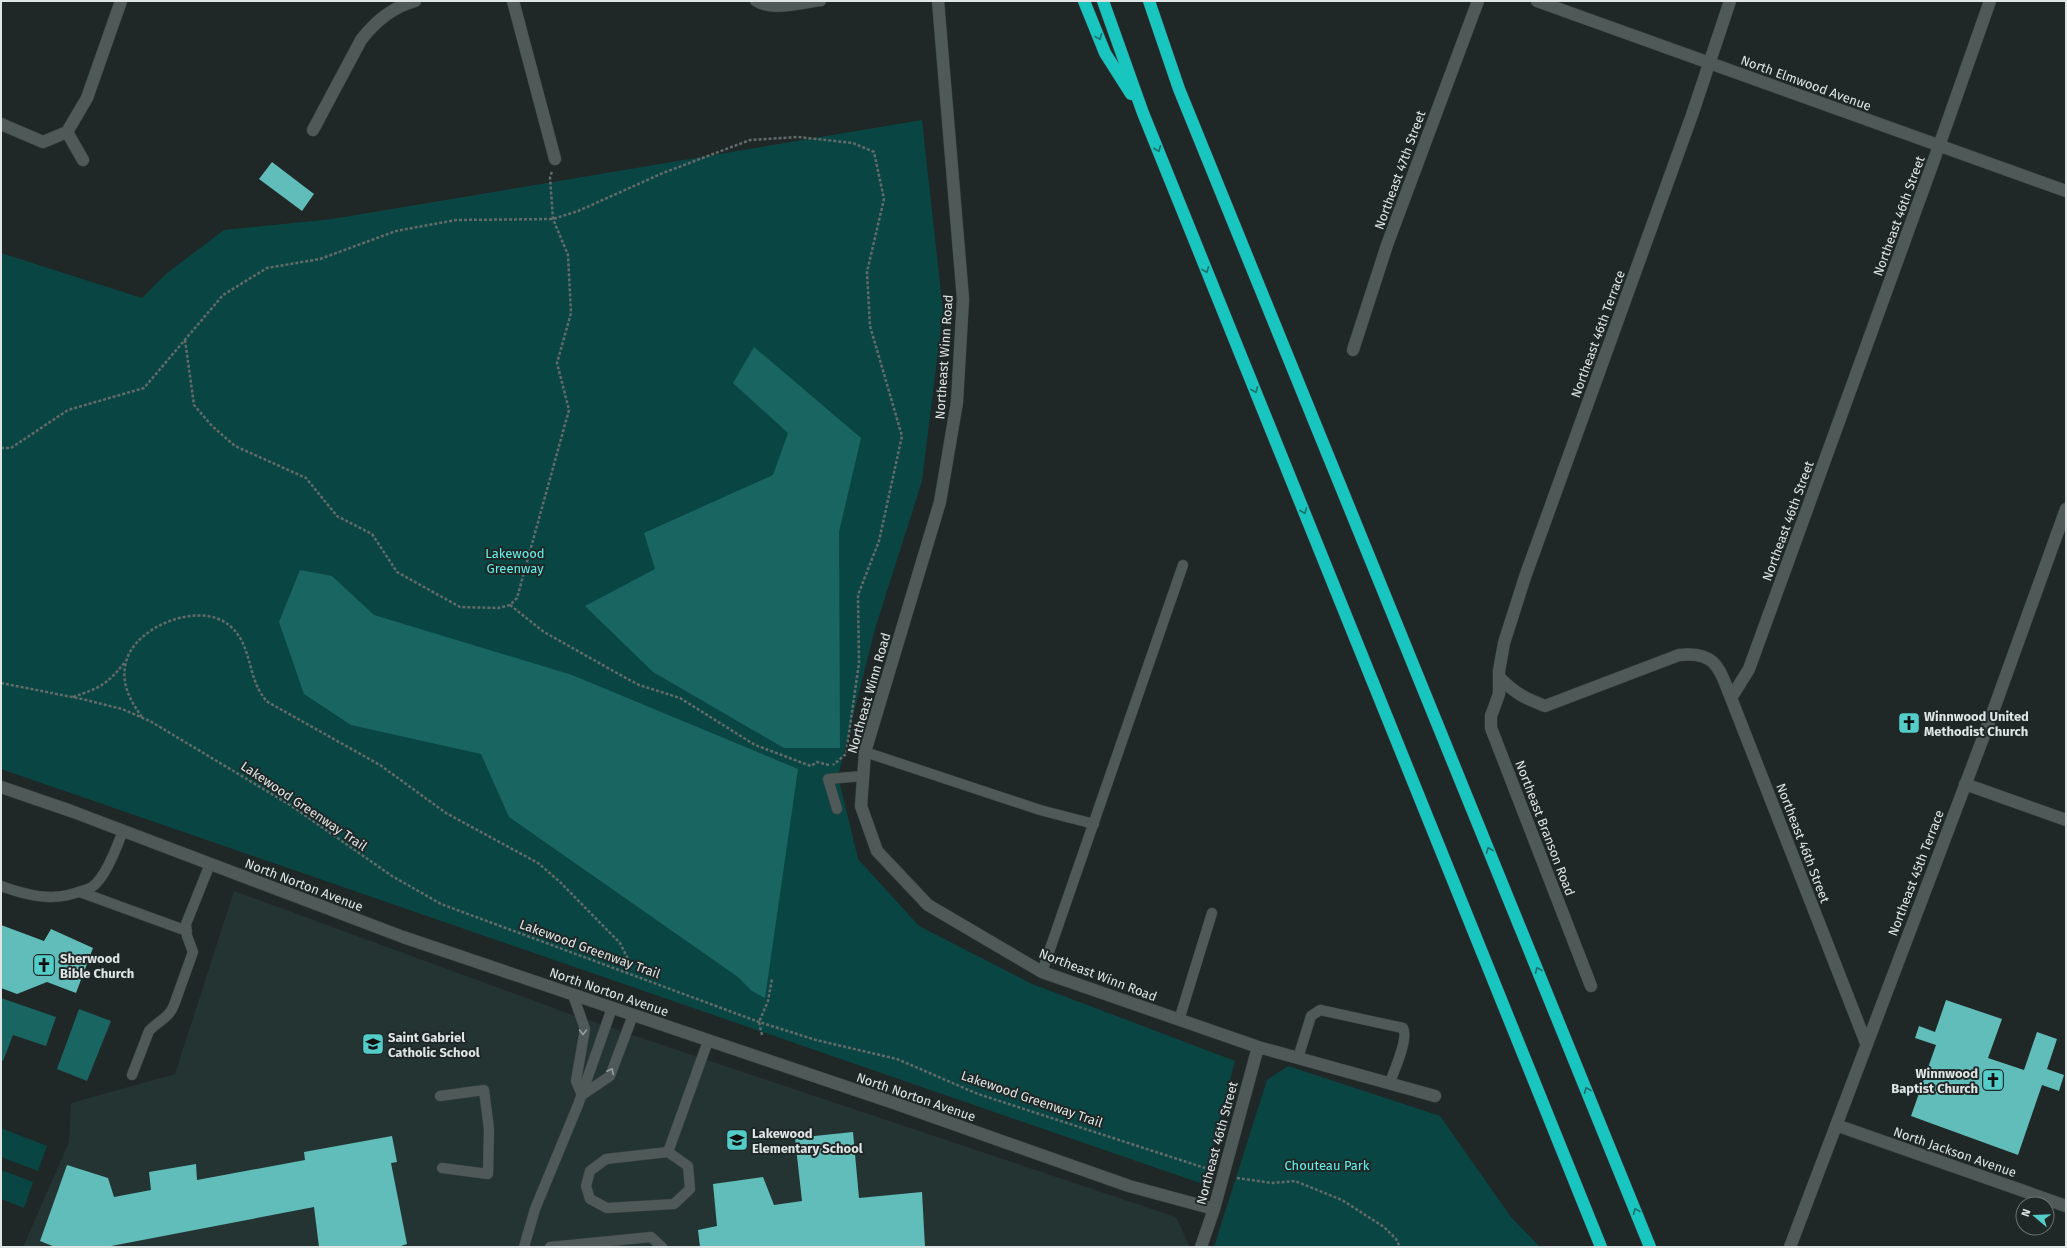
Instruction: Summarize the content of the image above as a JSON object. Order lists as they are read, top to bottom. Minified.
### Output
{"streets":{"street":["North Elmwood Avenue","Northeast 47th Street","Northeast 46th Street","Northeast 46th Terrace","Northeast Winn Road","Northeast Branson Road","Northeast 45th Terrace","North Norton Avenue","North Jackson Avenue"],"path":["Lakewood Greenway Trail"]},"crossings":[["North Elmwood Avenue","Northeast 46th Street"],["North Elmwood Avenue","Northeast 46th Terrace"],["Northeast 46th Street","Northeast Winn Road"],["Northeast 46th Street","Northeast 45th Terrace"],["Northeast 46th Street","North Norton Avenue"],["Northeast 46th Terrace","Northeast Branson Road"],["Northeast 45th Terrace","North Jackson Avenue"]],"parks":["Lakewood Greenway","Chouteau Park"],"places":{"church":["Winnwood United Methodist Church","Sherwood Bible Church","Winnwood Baptist Church"],"school or university":["Saint Gabriel Catholic School","Lakewood Elementary School"]},"north":"left"}
